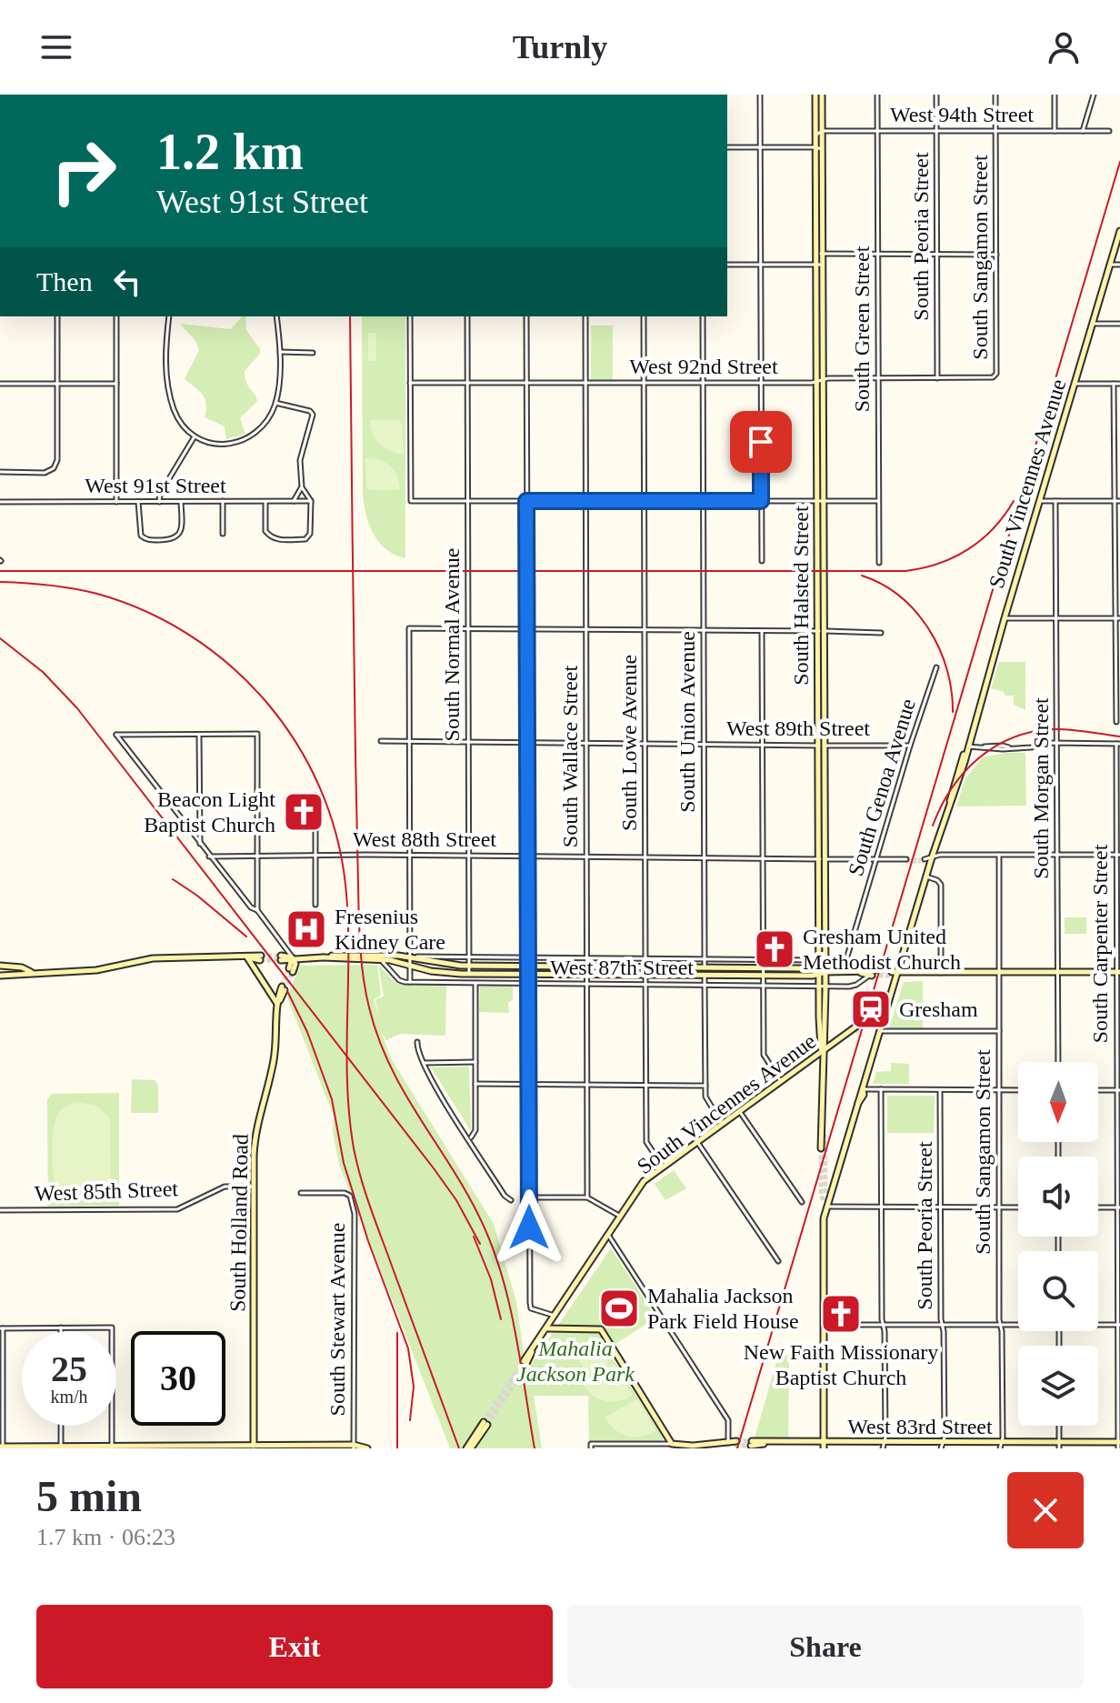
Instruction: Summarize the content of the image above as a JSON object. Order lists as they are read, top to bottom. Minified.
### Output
{"streets":{"main road":["South Vincennes Avenue","South Halsted Street","West 87th Street","South Holland Road","West 83rd Street"],"street":["West 94th Street","South Peoria Street","South Sangamon Street","South Green Street","West 92nd Street","West 91st Street","South Normal Avenue","South Union Avenue","West 89th Street","South Lowe Avenue","South Wallace Street","South Genoa Avenue","South Morgan Street","West 88th Street","South Carpenter Street","West 85th Street","South Stewart Avenue"]},"crossings":[["West 94th Street","South Peoria Street"],["West 94th Street","South Sangamon Street"],["West 94th Street","South Green Street"],["West 94th Street","South Halsted Street"],["South Peoria Street","West 92nd Street"],["South Peoria Street","West 83rd Street"],["South Sangamon Street","West 92nd Street"],["South Sangamon Street","West 83rd Street"],["South Green Street","West 92nd Street"],["West 92nd Street","South Halsted Street"],["West 92nd Street","South Normal Avenue"],["West 92nd Street","South Union Avenue"],["West 92nd Street","South Lowe Avenue"],["West 92nd Street","South Wallace Street"],["South Vincennes Avenue","South Halsted Street"],["South Vincennes Avenue","South Union Avenue"],["South Vincennes Avenue","South Lowe Avenue"],["South Halsted Street","West 89th Street"],["South Halsted Street","West 88th Street"],["South Halsted Street","West 87th Street"],["South Normal Avenue","West 89th Street"],["South Normal Avenue","West 88th Street"],["South Normal Avenue","West 87th Street"],["South Union Avenue","West 89th Street"],["South Union Avenue","West 88th Street"],["South Union Avenue","West 87th Street"],["West 89th Street","South Lowe Avenue"],["West 89th Street","South Wallace Street"],["West 89th Street","South Genoa Avenue"],["South Lowe Avenue","West 88th Street"],["South Lowe Avenue","West 87th Street"],["South Wallace Street","West 88th Street"],["South Wallace Street","West 87th Street"],["South Genoa Avenue","West 88th Street"],["South Genoa Avenue","West 87th Street"],["South Carpenter Street","West 83rd Street"],["West 85th Street","South Holland Road"]],"parks":["Mahalia Jackson Park"],"places":{"church":["Beacon Light Baptist Church","Gresham United Methodist Church","New Faith Missionary Baptist Church"],"hospital":["Fresenius Kidney Care"],"station":["Gresham"],"sports":["Mahalia Jackson Park Field House"]},"north":"bottom","page":{"header":"Turnly","turn":["1.2 km","West 91st Street"],"then":"Then","speed":"25 km/h","limit":"30","heading":["5 min","1.7 km · 06:23"],"buttons":["Exit","Share"]}}
